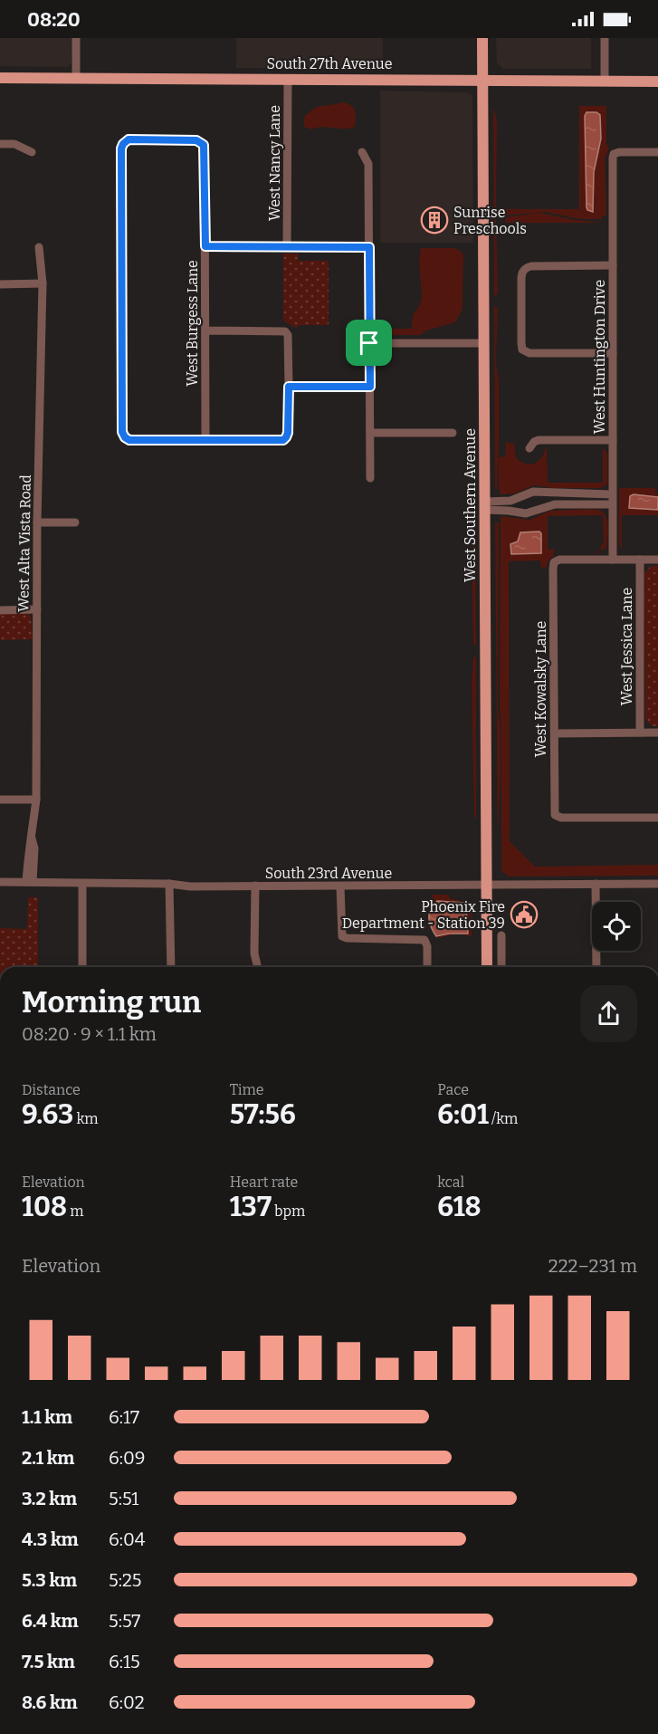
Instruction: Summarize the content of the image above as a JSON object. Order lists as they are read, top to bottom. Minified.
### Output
{"streets":{"main road":["South 27th Avenue","West Southern Avenue"],"street":["West Nancy Lane","West Burgess Lane","West Huntington Drive","West Alta Vista Road","West Jessica Lane","West Kowalsky Lane","South 23rd Avenue"]},"crossings":[["South 27th Avenue","West Nancy Lane"],["South 27th Avenue","West Southern Avenue"],["West Huntington Drive","West Kowalsky Lane"],["West Southern Avenue","South 23rd Avenue"],["West Alta Vista Road","South 23rd Avenue"]],"places":{"building":["Sunrise Preschools"],"public building":["Phoenix Fire Department - Station 39"]},"page":{"status":"08:20","heading":["Morning run","08:20 · 9 × 1.1 km"],"stats":[["Distance","9.63 km"],["Time","57:56"],["Pace","6:01 /km"],["Elevation","108 m"],["Heart rate","137 bpm"],["kcal","618"]],"chart":["Elevation","222–231 m"],"list":[{"name":"1.1 km","note":"6:17"},{"name":"2.1 km","note":"6:09"},{"name":"3.2 km","note":"5:51"},{"name":"4.3 km","note":"6:04"},{"name":"5.3 km","note":"5:25"},{"name":"6.4 km","note":"5:57"},{"name":"7.5 km","note":"6:15"},{"name":"8.6 km","note":"6:02"}]}}
